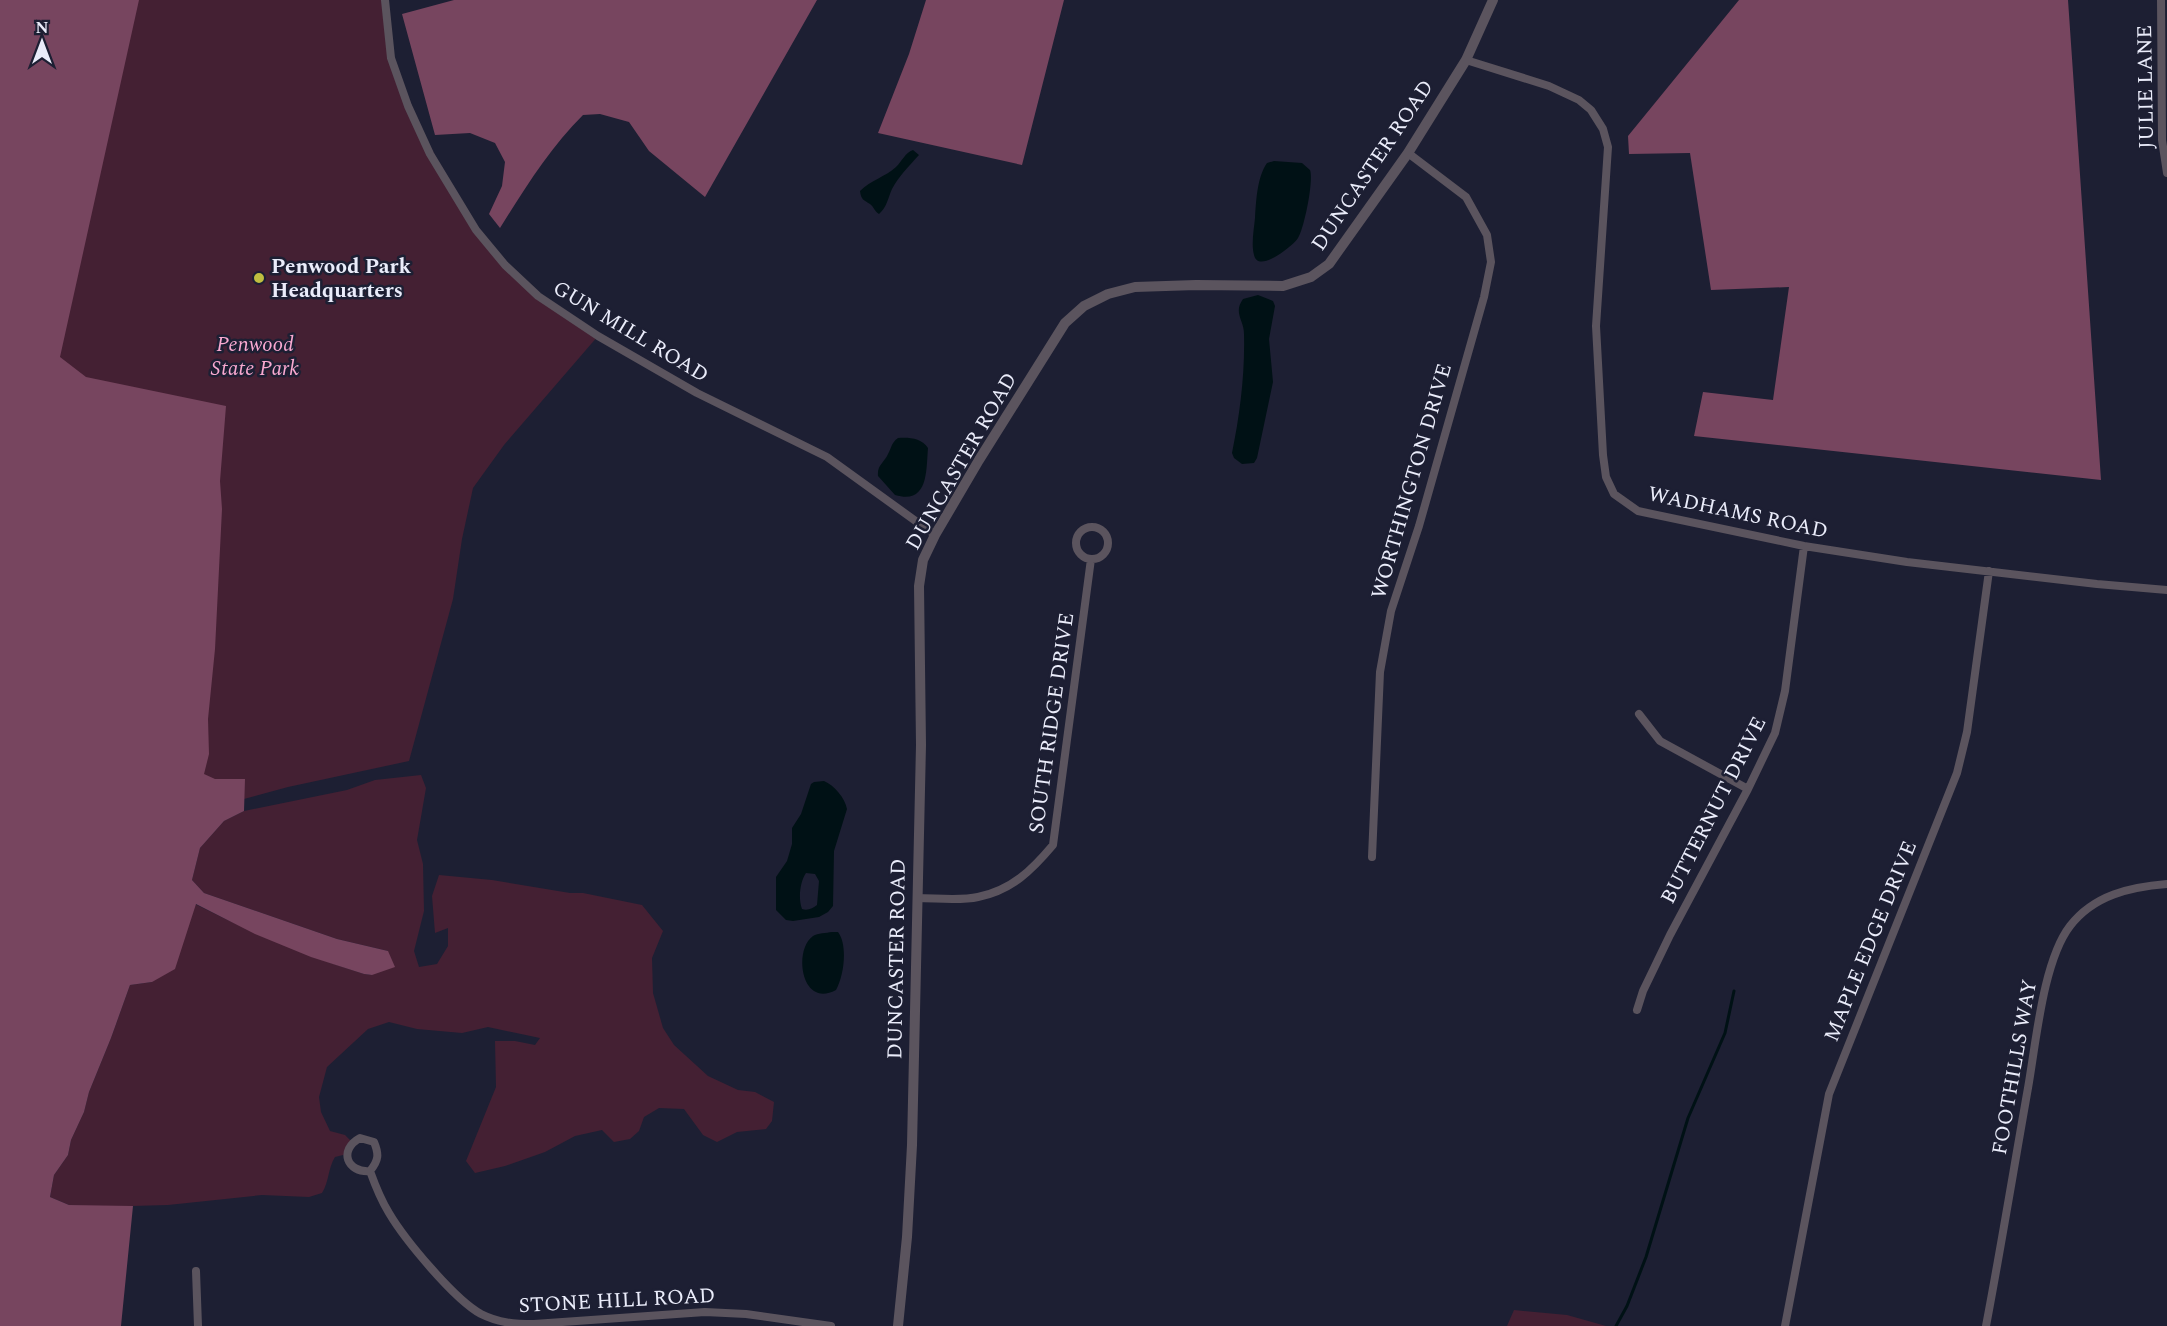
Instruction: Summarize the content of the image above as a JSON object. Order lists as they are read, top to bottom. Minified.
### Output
{"streets":{"street":["JULIE LANE","DUNCASTER ROAD","GUN MILL ROAD","WORTHINGTON DRIVE","WADHAMS ROAD","SOUTH RIDGE DRIVE","BUTTERNUT DRIVE","MAPLE EDGE DRIVE","FOOTHILLS WAY","STONE HILL ROAD"]},"crossings":[["DUNCASTER ROAD","GUN MILL ROAD"],["DUNCASTER ROAD","WORTHINGTON DRIVE"],["DUNCASTER ROAD","WADHAMS ROAD"],["DUNCASTER ROAD","SOUTH RIDGE DRIVE"],["WADHAMS ROAD","BUTTERNUT DRIVE"],["WADHAMS ROAD","MAPLE EDGE DRIVE"]],"parks":["Penwood State Park"],"places":["Penwood Park Headquarters"],"north":"top"}
